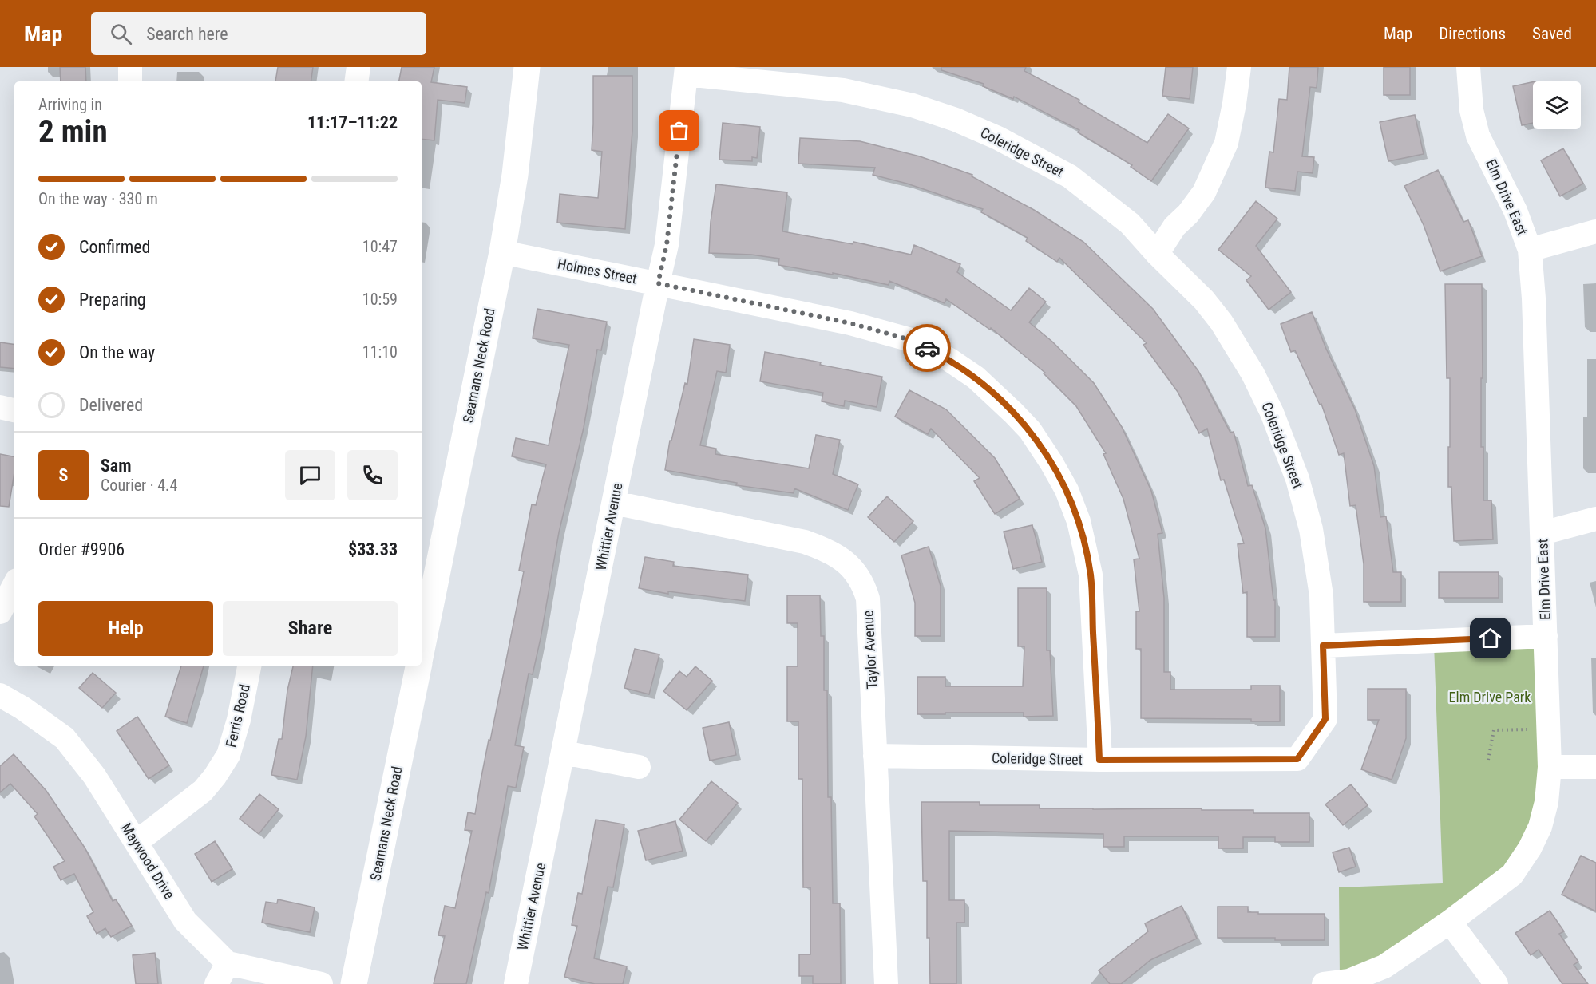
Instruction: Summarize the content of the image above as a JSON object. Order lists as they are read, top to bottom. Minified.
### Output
{"streets":{"main road":["Seamans Neck Road"],"street":["Coleridge Street","Elm Drive East","Holmes Street","Whittier Avenue","Taylor Avenue","Ferris Road","Maywood Drive"]},"crossings":[["Coleridge Street","Holmes Street"],["Coleridge Street","Whittier Avenue"],["Coleridge Street","Taylor Avenue"],["Holmes Street","Seamans Neck Road"],["Holmes Street","Whittier Avenue"],["Whittier Avenue","Taylor Avenue"],["Ferris Road","Maywood Drive"]],"parks":["Elm Drive Park"],"page":{"header":"Map","search":"Search here","nav":["Map","Directions","Saved"],"heading":["2 min","Arriving in","11:17–11:22"],"panel":["Sam","Courier · 4.4","Order #9906","$33.33"],"bar":"On the way · 330 m","list":[["Confirmed","10:47"],["Preparing","10:59"],["On the way","11:10"],"Delivered"],"round":"S","buttons":["Help","Share"]}}
